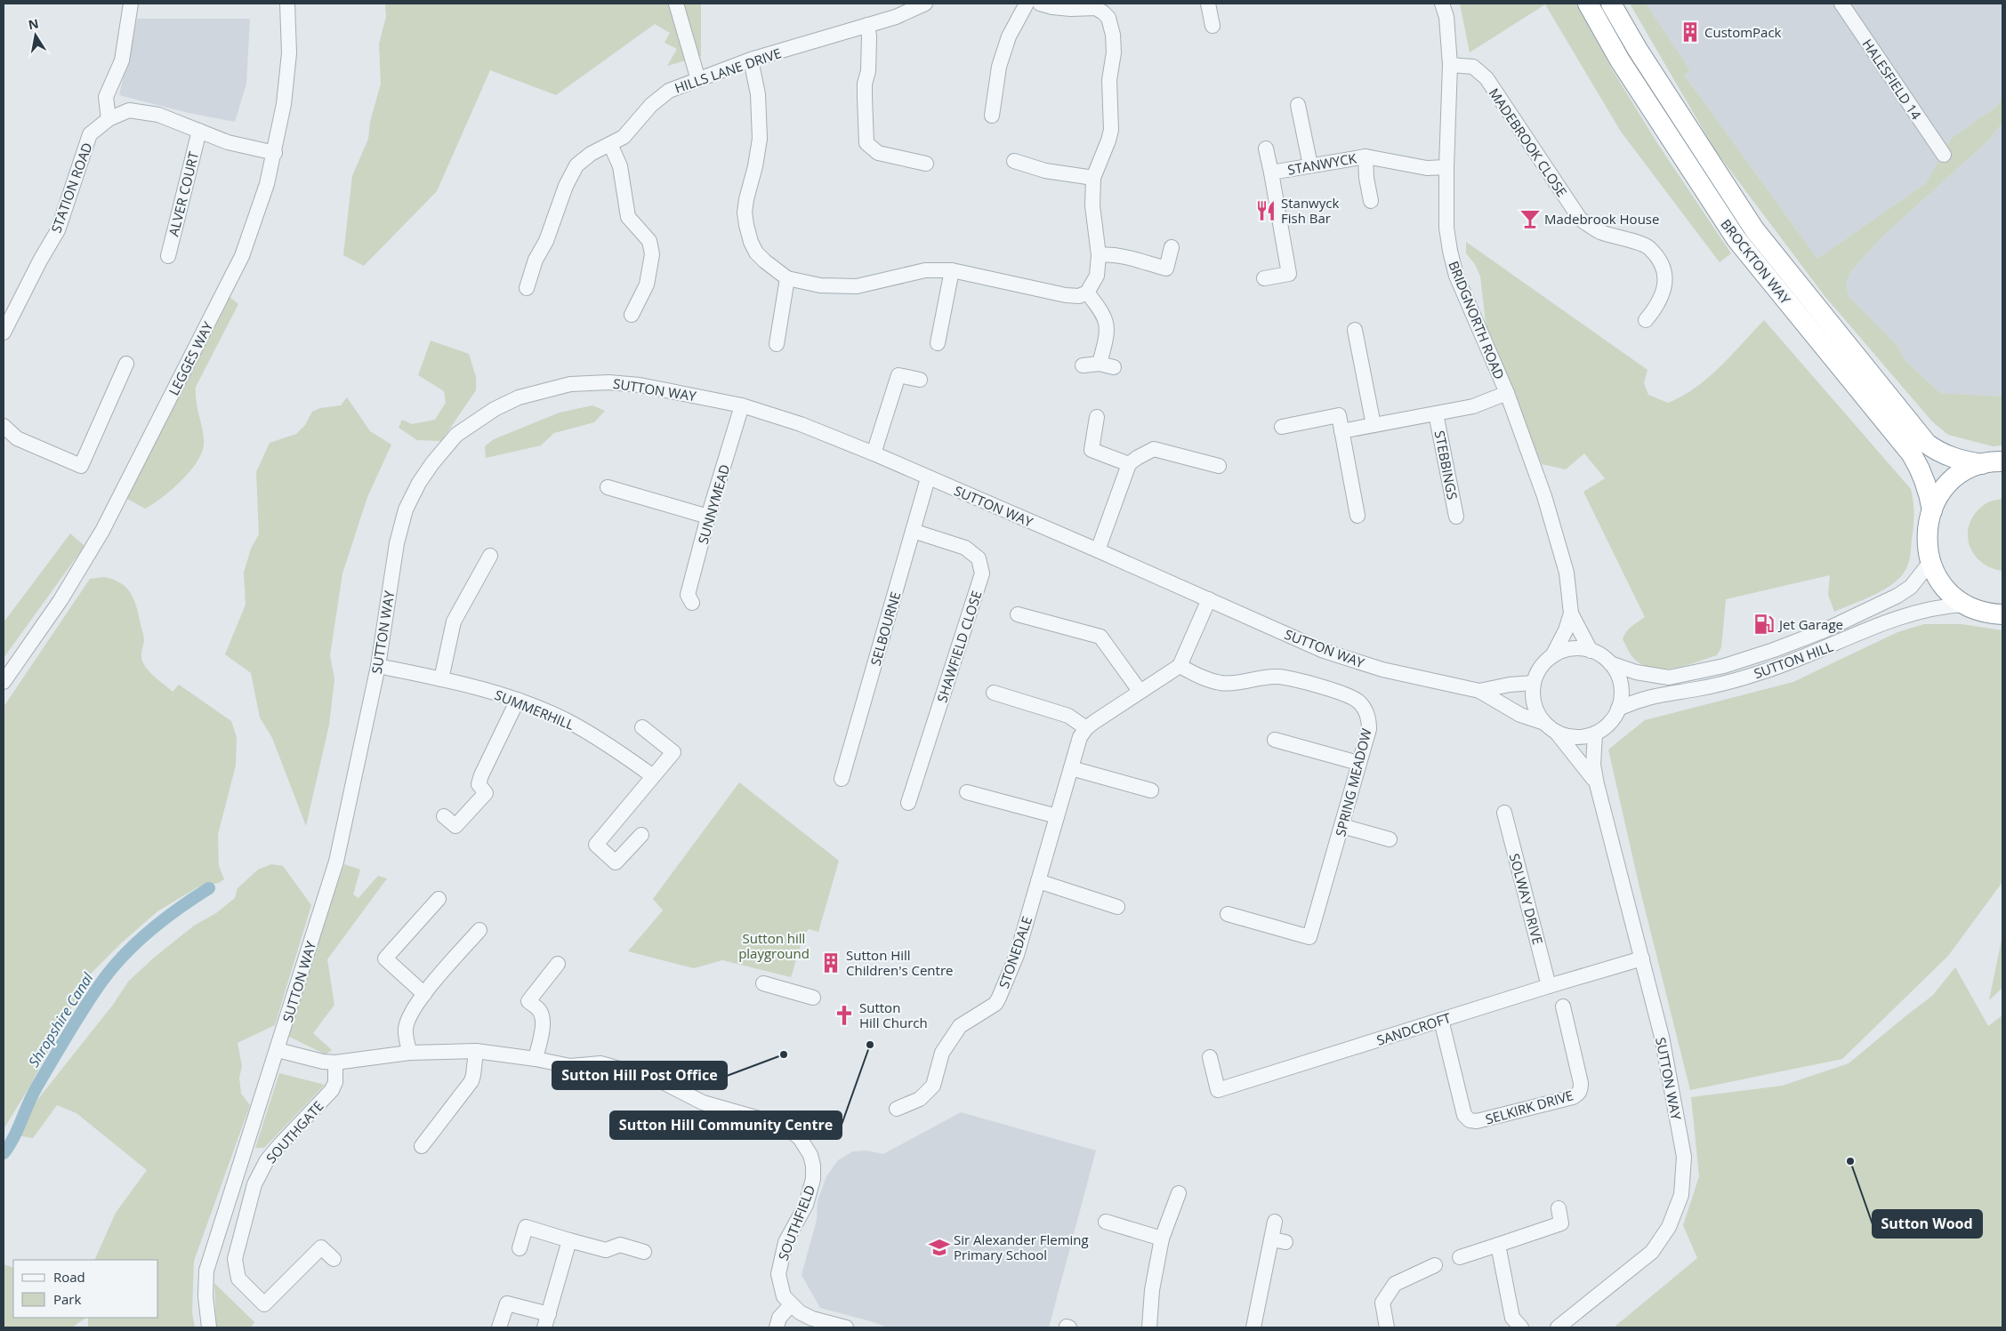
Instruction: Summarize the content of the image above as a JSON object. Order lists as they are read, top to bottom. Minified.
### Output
{"streets":{"highway":["BROCKTON WAY"],"street":["HILLS LANE DRIVE","HALESFIELD 14","MADEBROOK CLOSE","STANWYCK","STATION ROAD","ALVER COURT","BRIDGNORTH ROAD","LEGGES WAY","SUTTON WAY","STEBBINGS","SUNNYMEAD","SELBOURNE","SHAWFIELD CLOSE","SUTTON HILL","SUMMERHILL","SPRING MEADOW","SOLWAY DRIVE","STONEDALE","SANDCROFT","SELKIRK DRIVE","SOUTHGATE","SOUTHFIELD"]},"crossings":[["MADEBROOK CLOSE","BRIDGNORTH ROAD"],["STANWYCK","BRIDGNORTH ROAD"],["STATION ROAD","ALVER COURT"],["STATION ROAD","LEGGES WAY"],["BRIDGNORTH ROAD","SUTTON WAY"],["BRIDGNORTH ROAD","STEBBINGS"],["BRIDGNORTH ROAD","SUTTON HILL"],["SUTTON WAY","SUNNYMEAD"],["SUTTON WAY","SELBOURNE"],["SUTTON WAY","SUTTON HILL"],["SUTTON WAY","SUMMERHILL"],["SUTTON WAY","SANDCROFT"],["SELBOURNE","SHAWFIELD CLOSE"],["SOLWAY DRIVE","SANDCROFT"],["SANDCROFT","SELKIRK DRIVE"]],"water":["Shropshire Canal"],"parks":["Sutton hill playground"],"places":{"building":["CustomPack","Sutton Hill Children's Centre"],"restaurant":["Stanwyck Fish Bar"],"bar":["Madebrook House"],"fuel station":["Jet Garage"],"church":["Sutton Hill Church"],"other":["Sutton Hill Community Centre","Sutton Hill Post Office","Sutton Wood"],"school or university":["Sir Alexander Fleming Primary School"]},"legend":["Road","Park"],"north":"top"}
